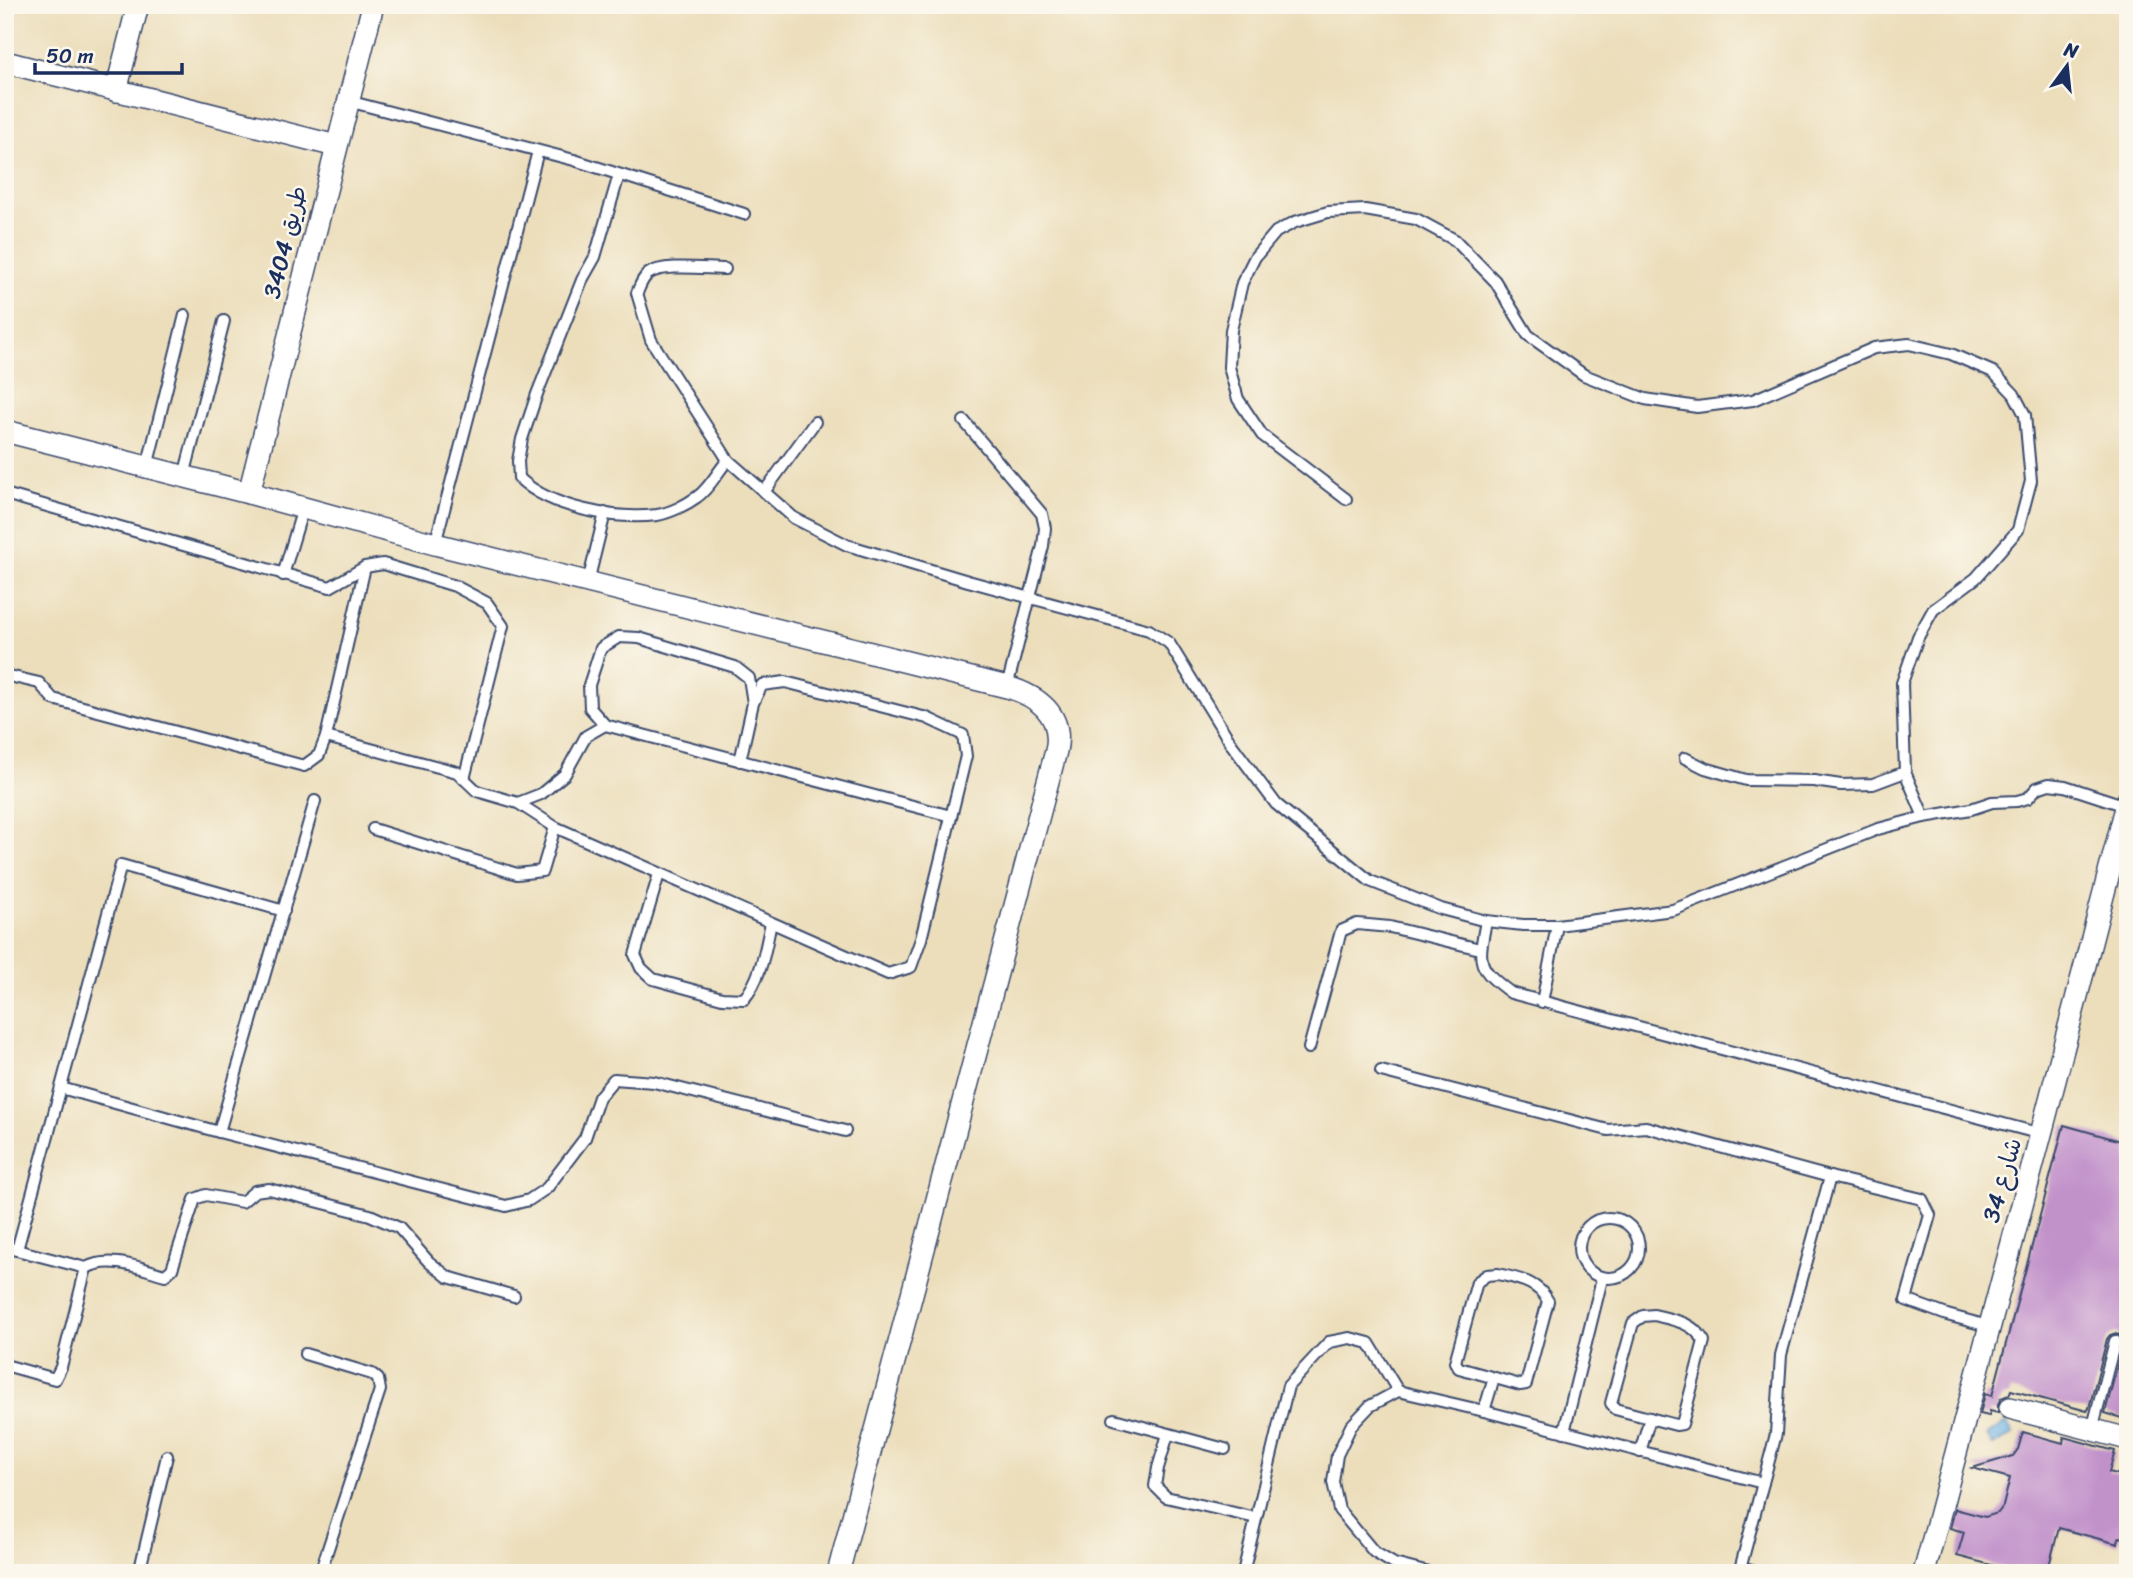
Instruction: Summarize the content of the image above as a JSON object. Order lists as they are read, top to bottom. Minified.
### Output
{"streets":{"street":["طريق 3404","شارع 34"]},"scale_bar":"50 m","north":"top"}
